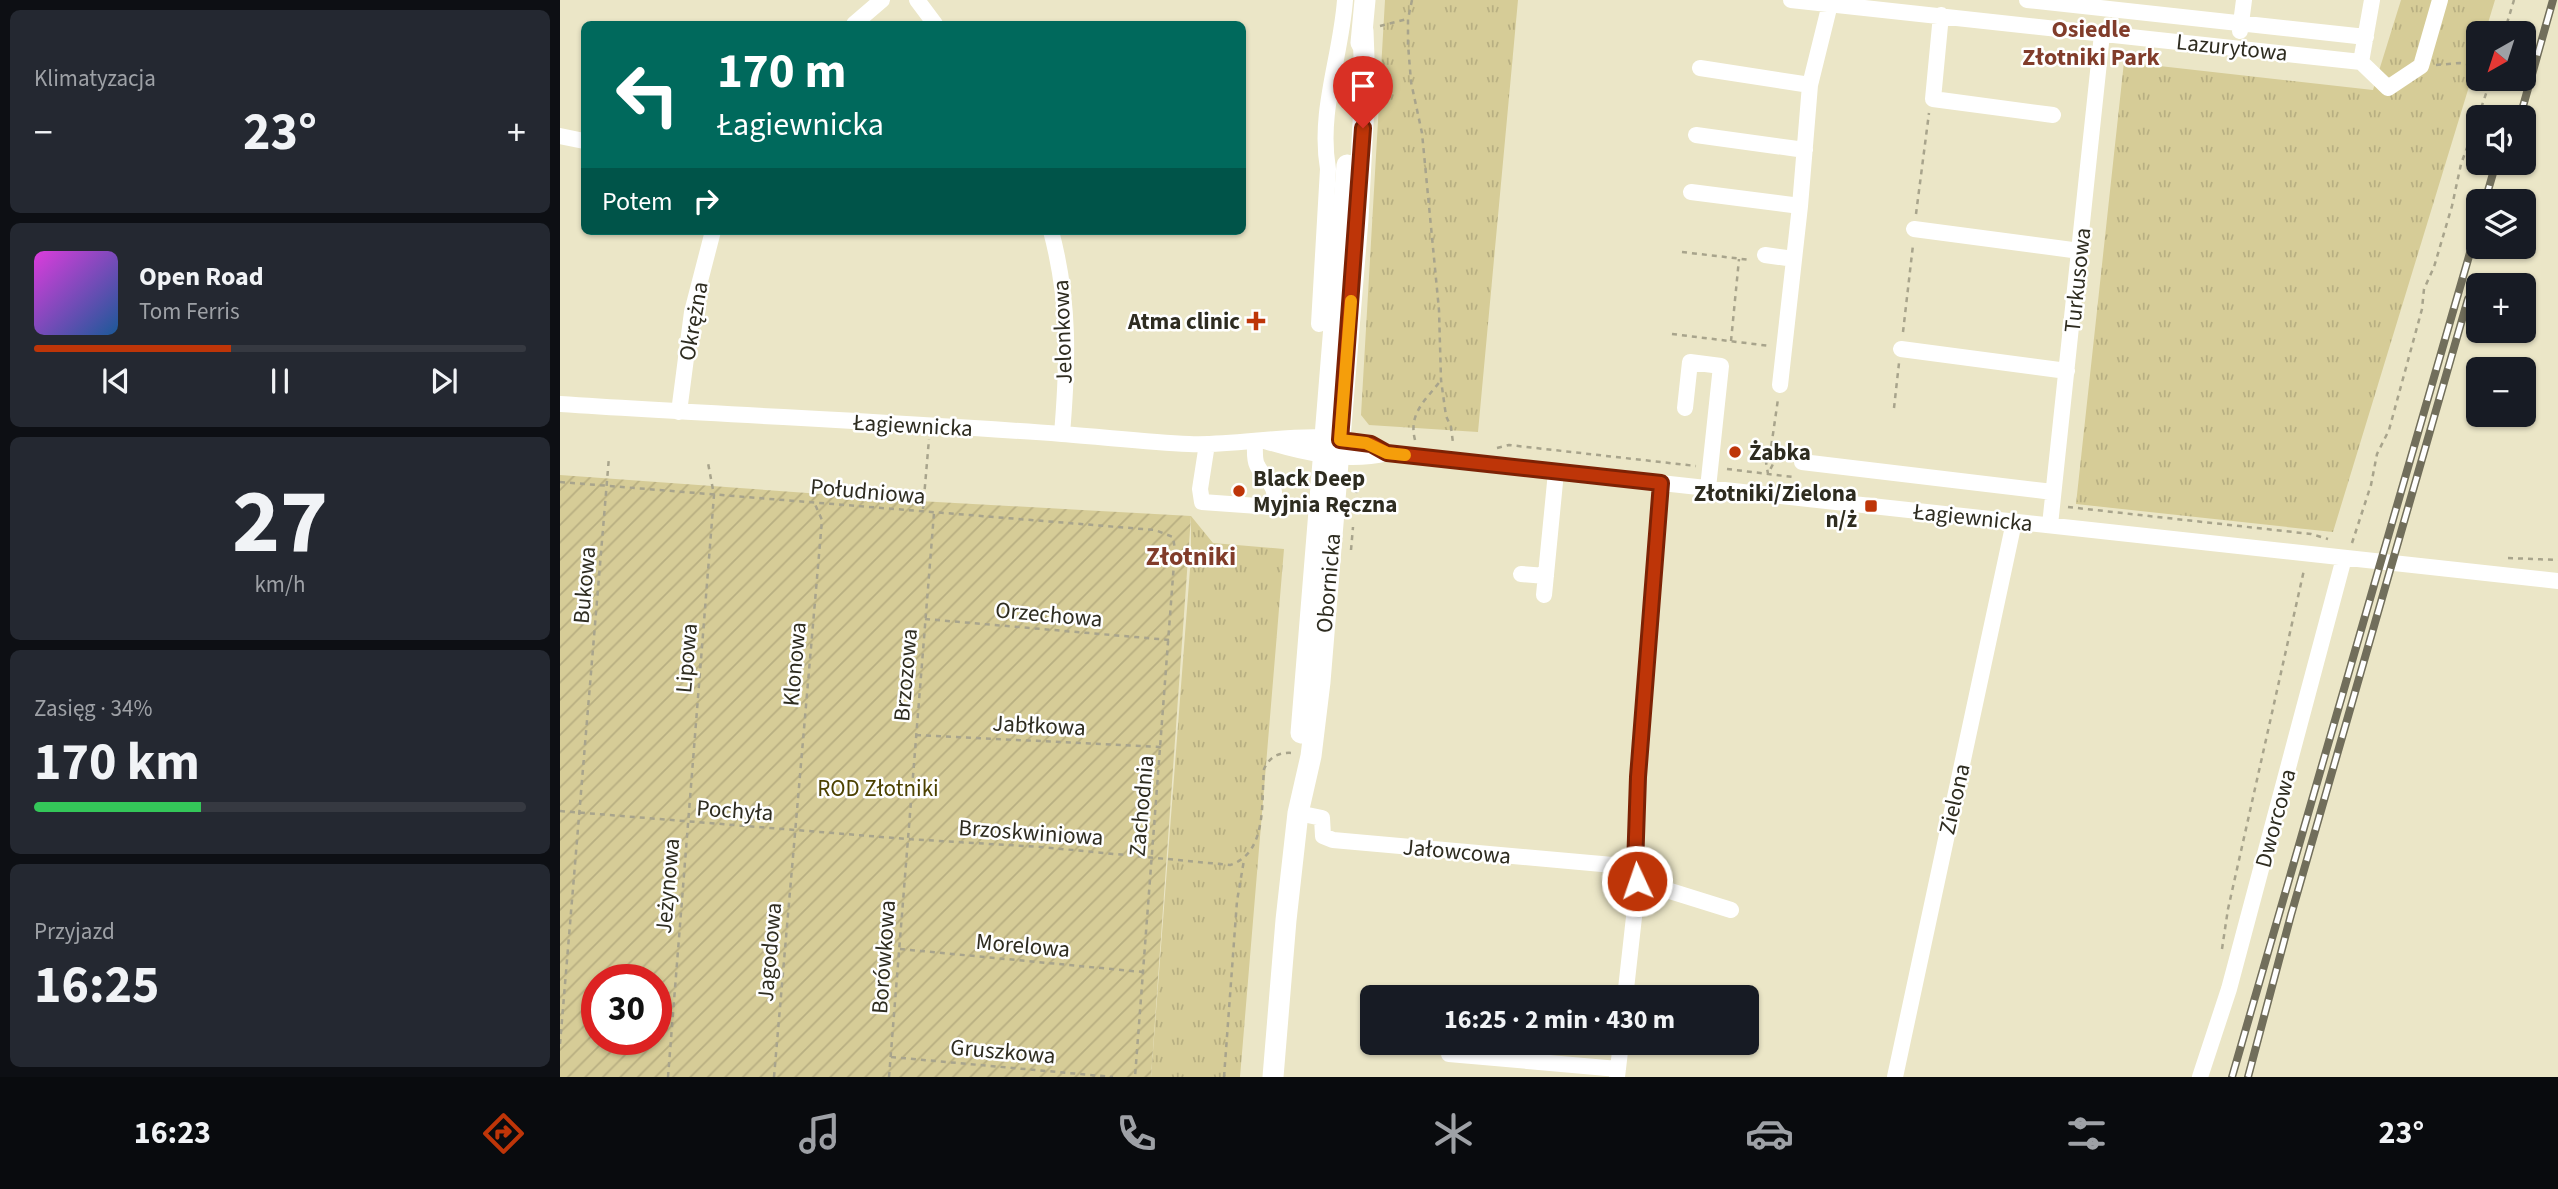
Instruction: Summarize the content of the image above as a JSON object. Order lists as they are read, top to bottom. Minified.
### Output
{"streets":{"main road":["Obornicka"],"street":["Lazurytowa","Turkusowa","Okrężna","Jelonkowa","Łagiewnicka","Zielona","Dworcowa","Jałowcowa"],"path":["Południowa","Bukowa","Orzechowa","Lipowa","Klonowa","Brzozowa","Jabłkowa","Zachodnia","Pochyła","Brzoskwiniowa","Jeżynowa","Morelowa","Jagodowa","Borówkowa","Gruszkowa"]},"crossings":[["Lazurytowa","Turkusowa"],["Turkusowa","Łagiewnicka"],["Okrężna","Łagiewnicka"],["Jelonkowa","Łagiewnicka"],["Łagiewnicka","Obornicka"],["Łagiewnicka","Zielona"],["Łagiewnicka","Dworcowa"],["Południowa","Bukowa"],["Południowa","Lipowa"],["Południowa","Klonowa"],["Południowa","Brzozowa"],["Południowa","Zachodnia"],["Obornicka","Jałowcowa"],["Bukowa","Pochyła"],["Orzechowa","Brzozowa"],["Orzechowa","Zachodnia"],["Lipowa","Pochyła"],["Lipowa","Jeżynowa"],["Klonowa","Pochyła"],["Klonowa","Jagodowa"],["Brzozowa","Jabłkowa"],["Brzozowa","Pochyła"],["Brzozowa","Brzoskwiniowa"],["Brzozowa","Borówkowa"],["Jabłkowa","Zachodnia"],["Zachodnia","Brzoskwiniowa"],["Zachodnia","Morelowa"],["Pochyła","Brzoskwiniowa"],["Pochyła","Jeżynowa"],["Pochyła","Jagodowa"],["Pochyła","Borówkowa"],["Brzoskwiniowa","Borówkowa"],["Morelowa","Borówkowa"],["Borówkowa","Gruszkowa"]],"districts":["Osiedle Złotniki Park","Złotniki"],"parks":["ROD Złotniki"],"places":{"health":["Atma clinic"],"other":["Żabka","Black Deep Myjnia Ręczna"],"transit":["Złotniki/Zielona n/ż"]},"north":"bottom left","page":{"tile":["Klimatyzacja",["27","km/h"],["Zasięg · 34%","170 km"],["Przyjazd","16:25"]],"map_buttons":["+","−"],"turn":["170 m","Łagiewnicka"],"heat":["−","23°","+"],"then":"Potem","song":["Open Road","Tom Ferris"],"limit":"30","trip":"16:25 · 2 min · 430 m","tabs":["16:23","23°"]}}
